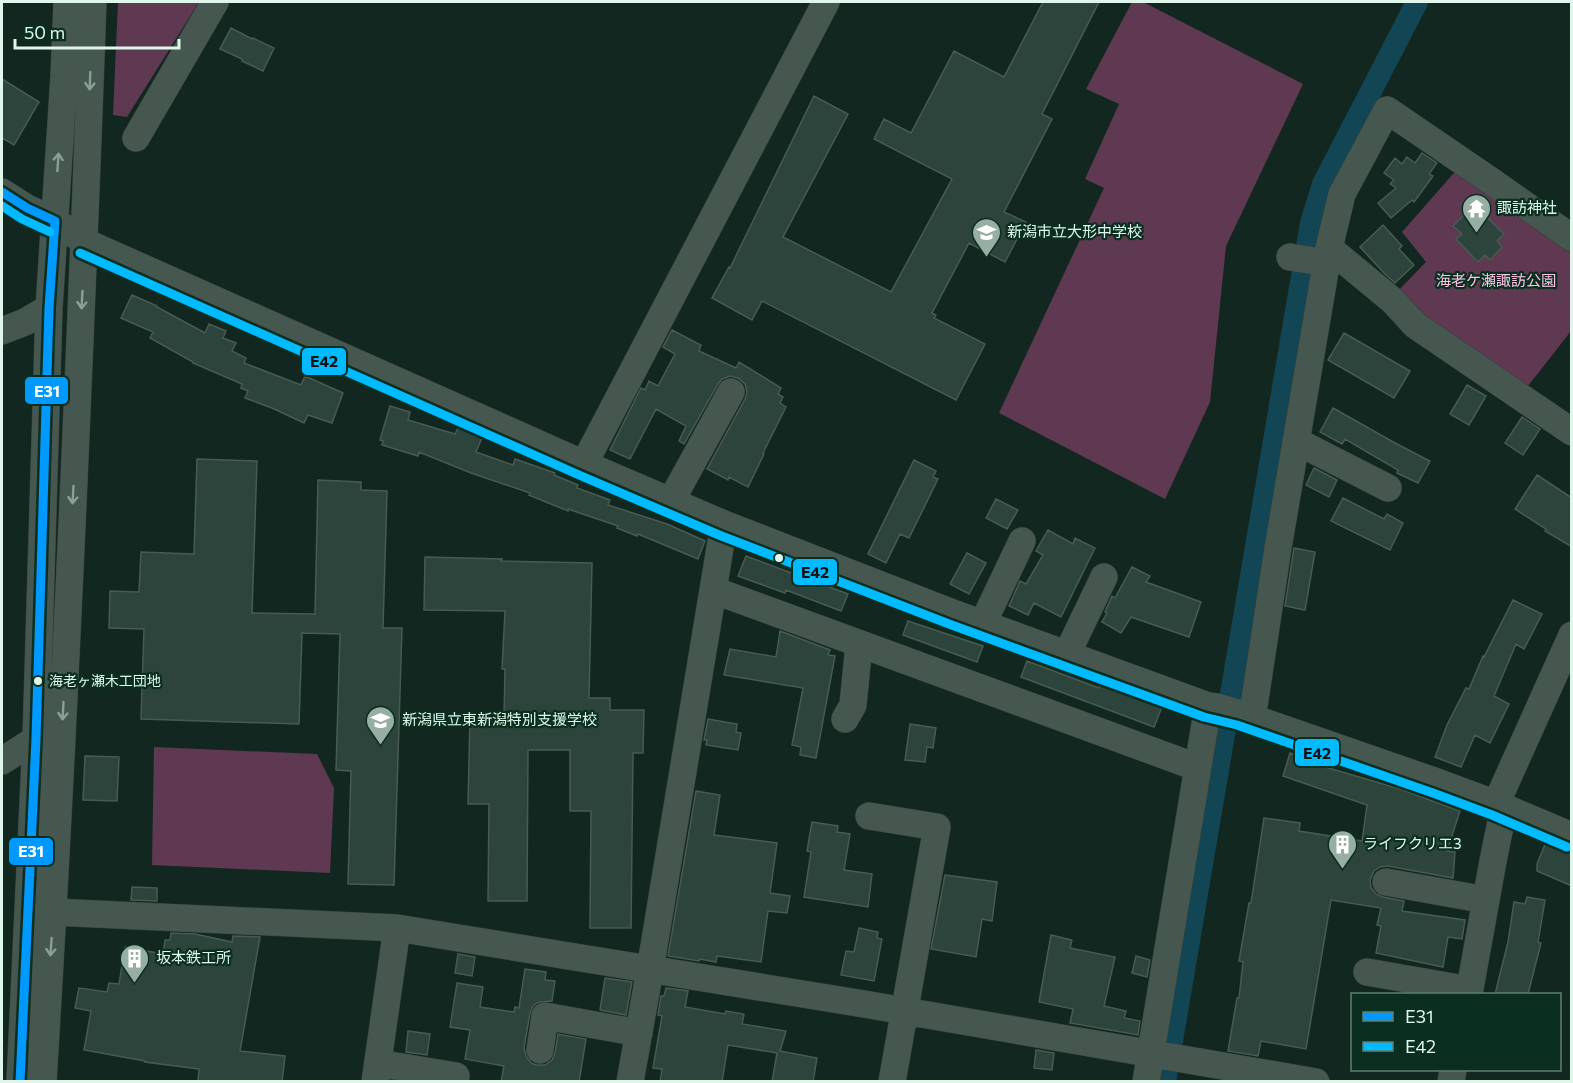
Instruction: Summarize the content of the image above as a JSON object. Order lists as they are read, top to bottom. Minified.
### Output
{"parks":["海老ケ瀬諏訪公園"],"places":{"temple":["諏訪神社"],"school or university":["新潟市立大形中学校","新潟県立東新潟特別支援学校"],"other":["海老ヶ瀬木工団地"],"building":["ライフクリエ3","坂本鉄工所"]},"lines":["transit line E31","transit line E42"],"legend":["E31","E42"],"scale_bar":"50 m"}
